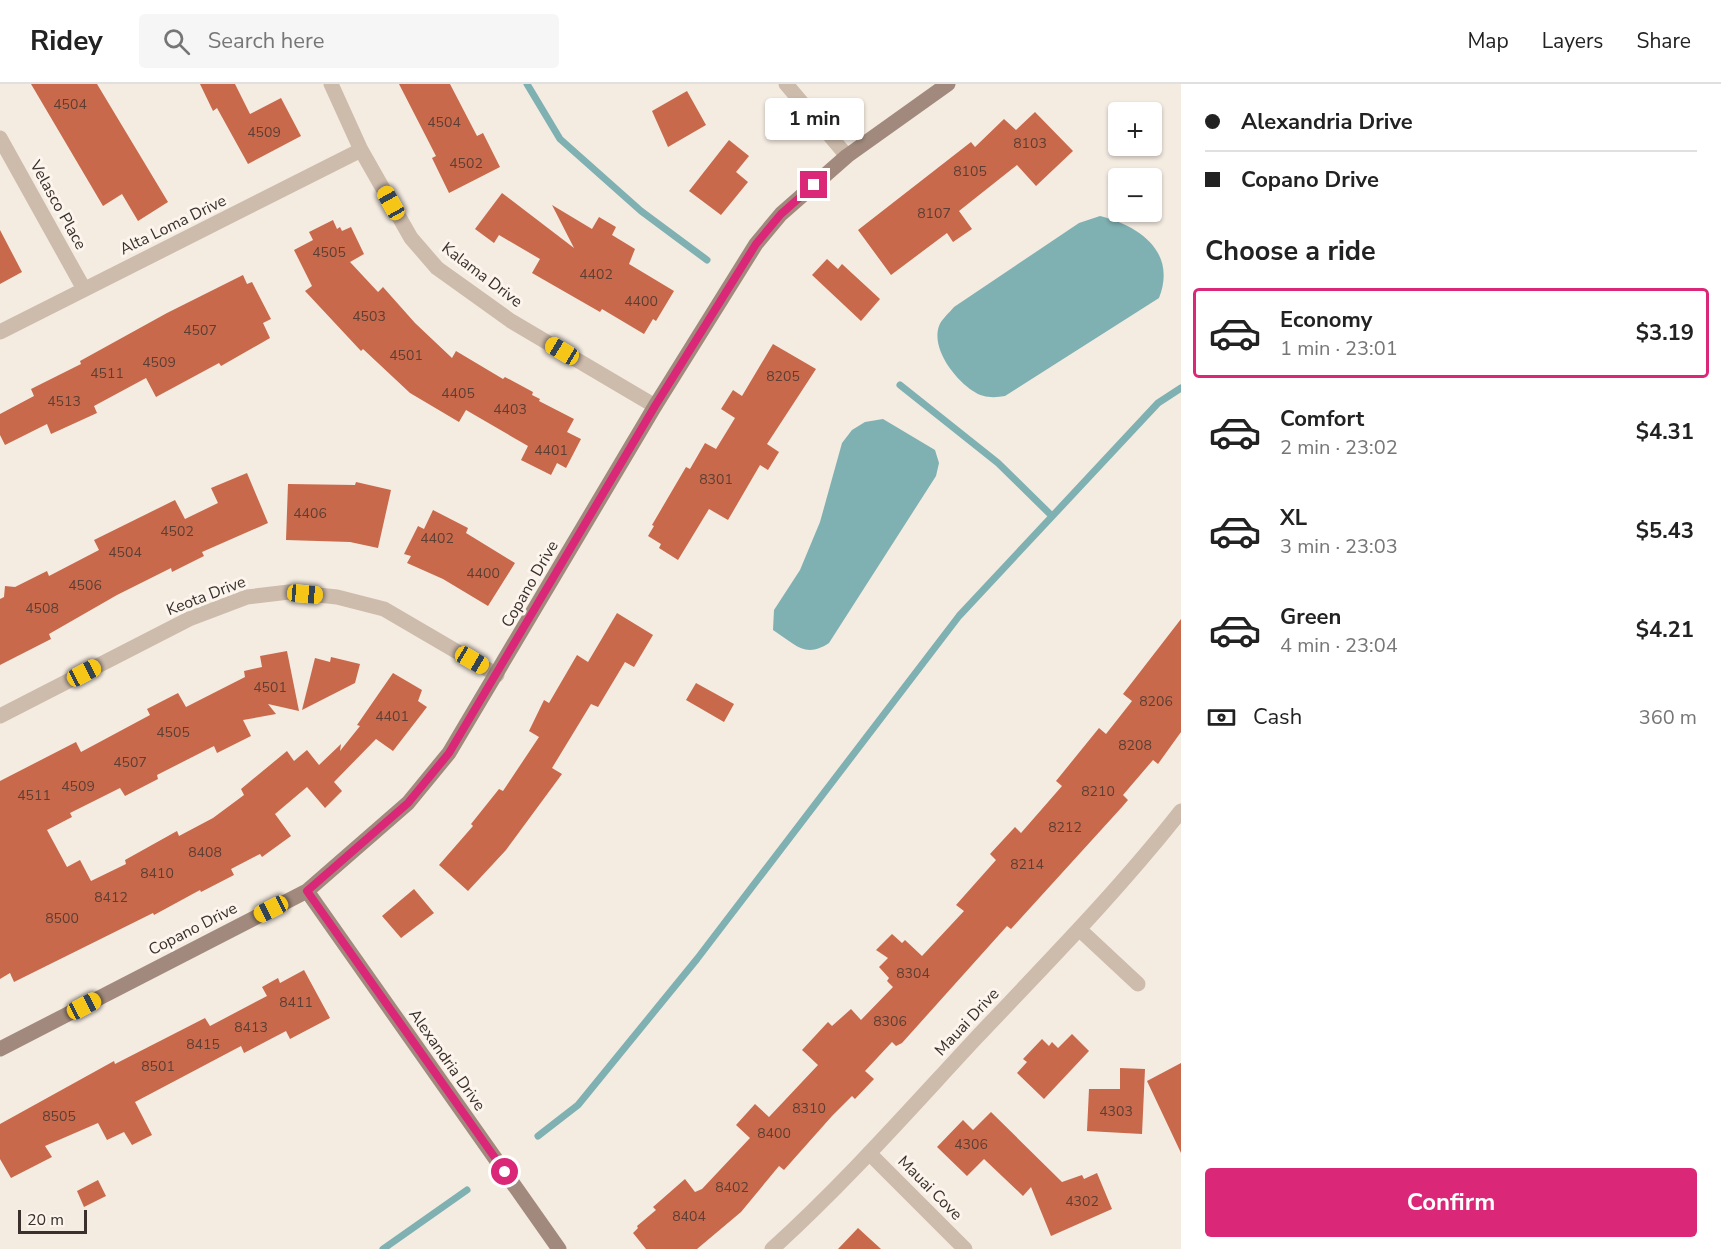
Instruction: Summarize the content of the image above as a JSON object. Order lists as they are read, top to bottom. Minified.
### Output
{"streets":{"street":["Velasco Place","Alta Loma Drive","Kalama Drive","Copano Drive","Keota Drive","Mauai Drive","Alexandria Drive","Mauai Cove"]},"crossings":[["Velasco Place","Alta Loma Drive"],["Alta Loma Drive","Kalama Drive"],["Kalama Drive","Copano Drive"],["Copano Drive","Keota Drive"],["Copano Drive","Alexandria Drive"],["Mauai Drive","Mauai Cove"]],"house_numbers":["4504","4504","4509","8103","4502","8105","8107","4505","4402","4400","4503","4507","4501","4509","4511","8205","4405","4513","4403","4401","8301","4406","4502","4402","4504","4400","4506","4508","4501","8206","4401","4505","8208","4507","4509","8210","4511","8212","8408","8214","8410","8412","8500","8304","8411","8306","8413","8415","8501","8310","4303","8505","8400","4306","8402","4302","8404"],"scale_bar":"20 m","page":{"header":"Ridey","search":"Search here","nav":["Map","Layers","Share"],"banner":["Alexandria Drive","Copano Drive"],"bubble":"1 min","map_buttons":["+","−"],"heading":"Choose a ride","list":[{"name":"Economy","note":"1 min · 23:01","value":"$3.19"},{"name":"Comfort","note":"2 min · 23:02","value":"$4.31"},{"name":"XL","note":"3 min · 23:03","value":"$5.43"},{"name":"Green","note":"4 min · 23:04","value":"$4.21"}],"pay":["Cash","360 m"],"buttons":"Confirm","scale":"20 m"}}
